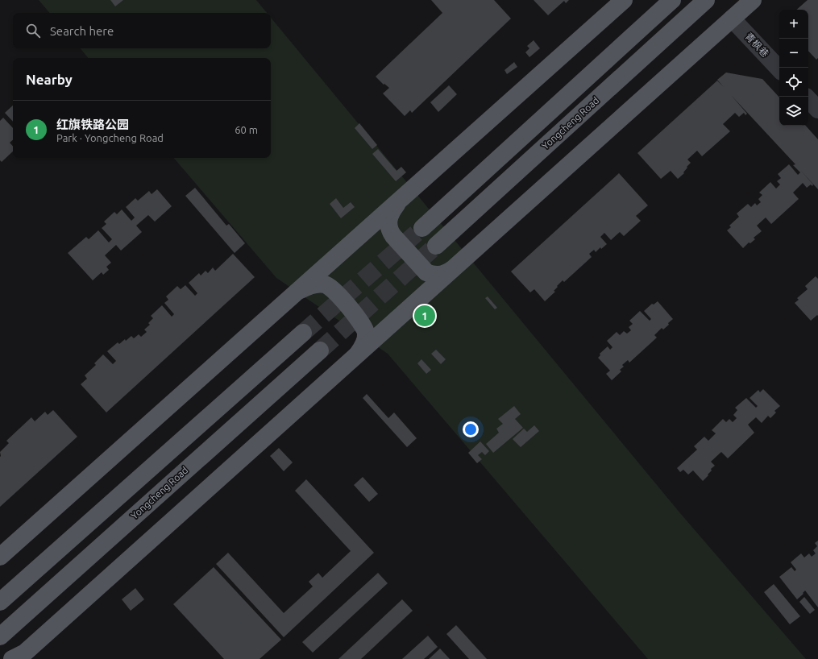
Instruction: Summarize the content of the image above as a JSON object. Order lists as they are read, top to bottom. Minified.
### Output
{"streets":{"main road":["Yongcheng Road"],"street":["青枫巷"]},"page":{"map_buttons":["+","−"],"search":"Search here","heading":"Nearby","list":[{"mark":"1","name":"红旗铁路公园","note":"Park · Yongcheng Road","value":"60 m"}],"pins":"1"}}
